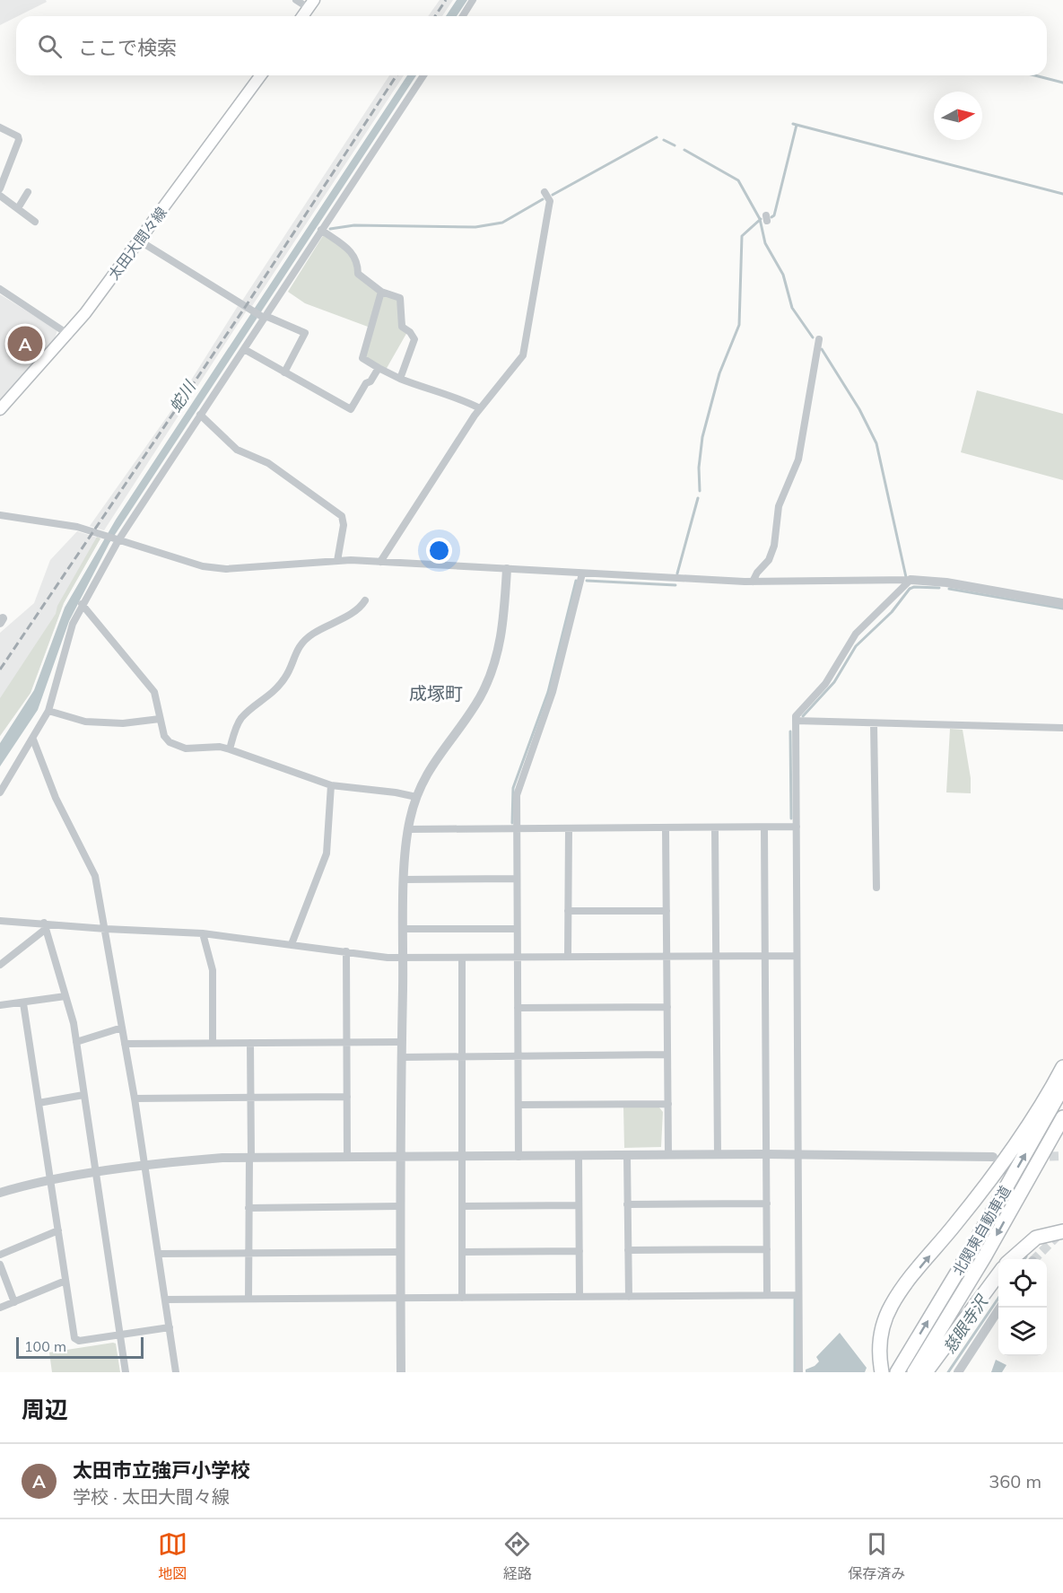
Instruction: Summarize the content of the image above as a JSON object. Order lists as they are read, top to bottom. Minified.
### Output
{"streets":{"highway":["北関東自動車道"],"main road":["太田大間々線"]},"districts":["成塚町"],"water":["蛇川","慈眼寺沢"],"scale_bar":"100 m","north":"right","page":{"search":"ここで検索","pins":"A","scale":"100 m","heading":"周辺","list":[{"mark":"A","name":"太田市立強戸小学校","note":"学校 · 太田大間々線","value":"360 m"}],"nav":["地図","経路","保存済み"]}}
